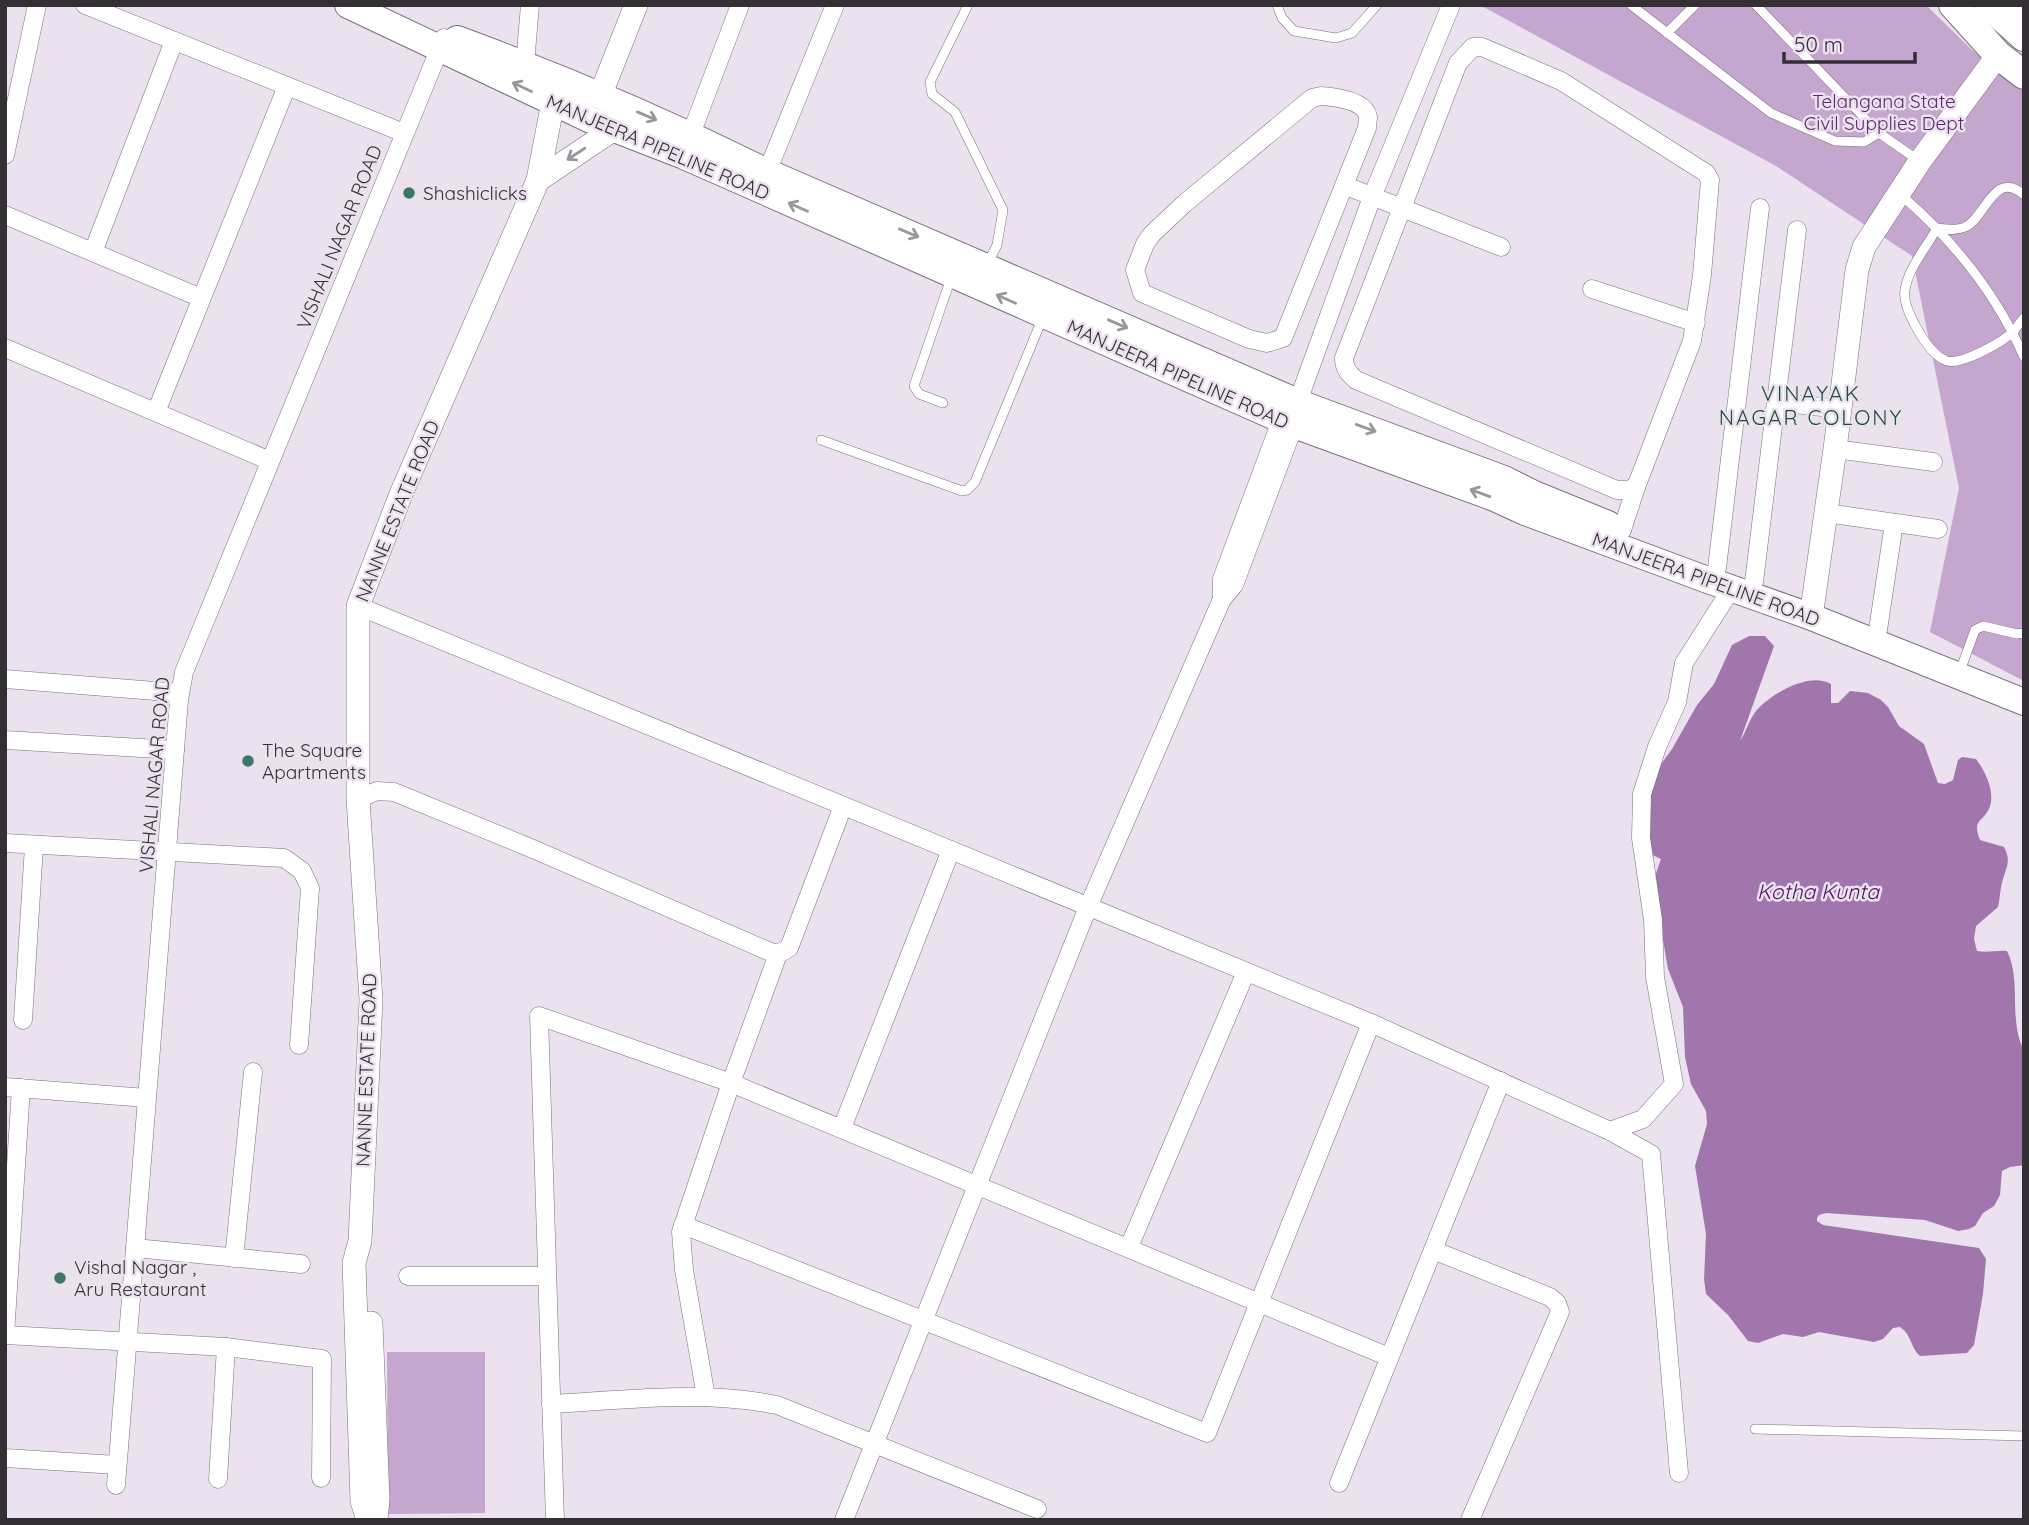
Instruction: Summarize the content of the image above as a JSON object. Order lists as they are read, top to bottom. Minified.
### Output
{"streets":{"main road":["MANJEERA PIPELINE ROAD"],"street":["VISHALI NAGAR ROAD","NANNE ESTATE ROAD"]},"crossings":[["MANJEERA PIPELINE ROAD","VISHALI NAGAR ROAD"],["MANJEERA PIPELINE ROAD","NANNE ESTATE ROAD"]],"districts":["VINAYAK NAGAR COLONY"],"water":["Kotha Kunta"],"parks":["Telangana State Civil Supplies Dept"],"places":["Shashiclicks","The Square Apartments","Vishal Nagar , Aru Restaurant"],"scale_bar":"50 m"}
